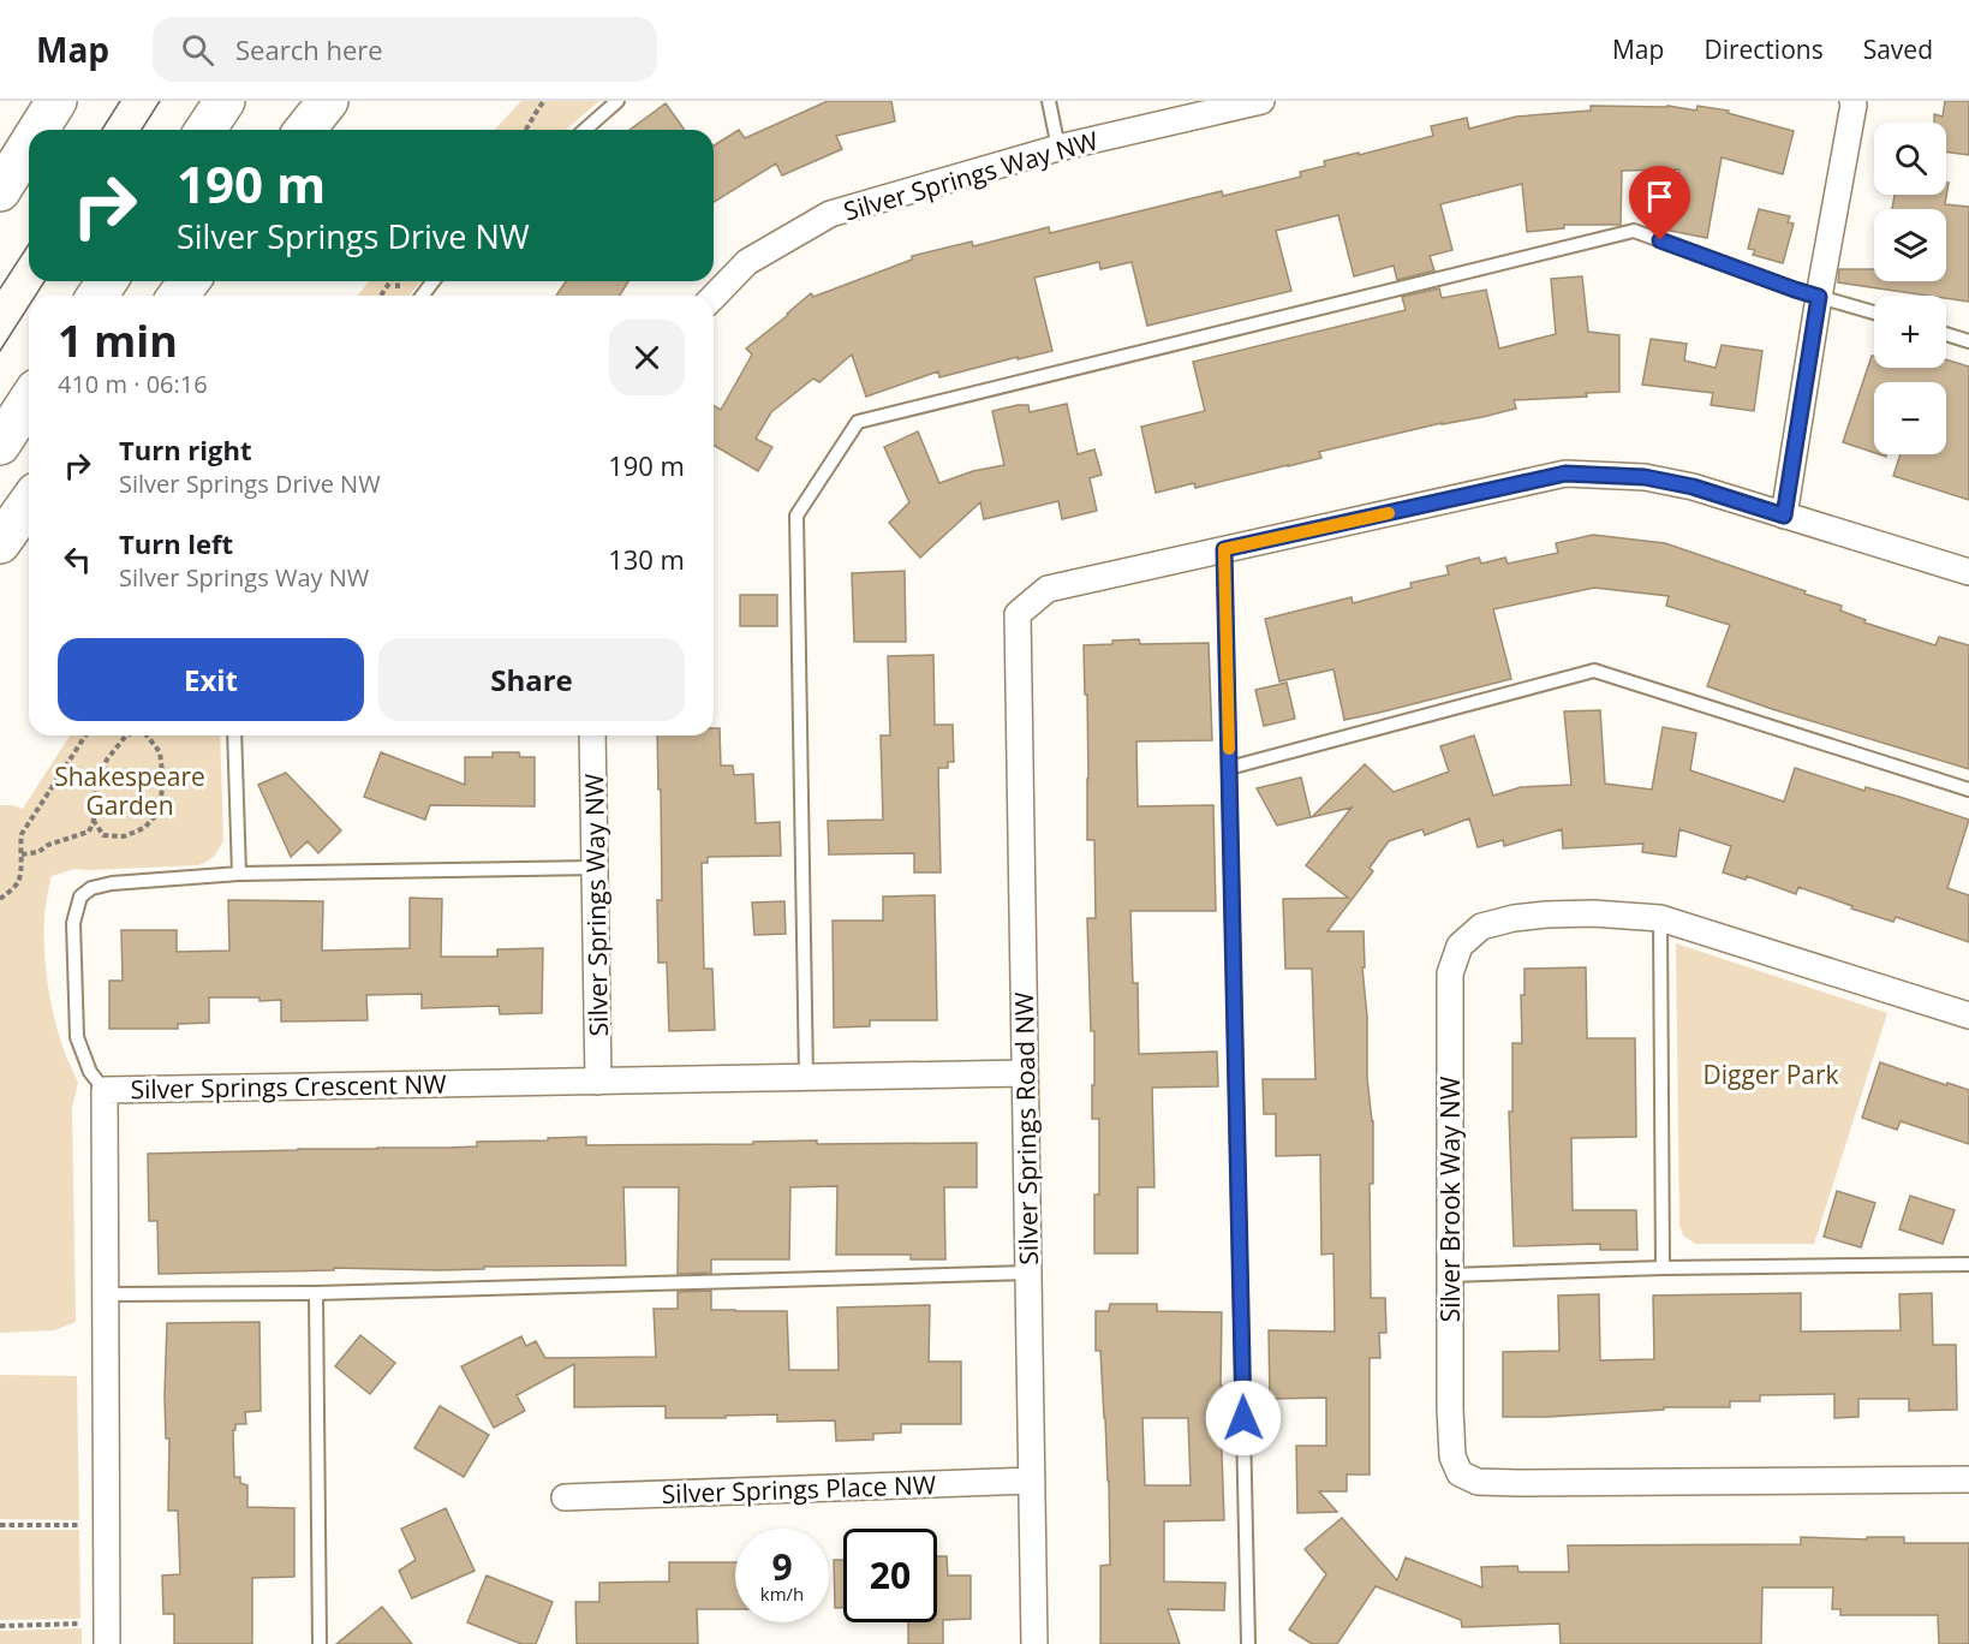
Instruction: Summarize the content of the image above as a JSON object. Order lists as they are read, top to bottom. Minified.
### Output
{"streets":{"street":["Silver Springs Way NW","Silver Springs Crescent NW","Silver Springs Road NW","Silver Brook Way NW","Silver Springs Place NW"]},"crossings":[["Silver Springs Way NW","Silver Springs Crescent NW"],["Silver Springs Crescent NW","Silver Springs Road NW"],["Silver Springs Road NW","Silver Springs Place NW"]],"parks":["Shakespeare Garden","Digger Park"],"page":{"header":"Map","search":"Search here","nav":["Map","Directions","Saved"],"map_buttons":["+","−"],"turn":["190 m","Silver Springs Drive NW"],"heading":["1 min","410 m · 06:16"],"list":[{"name":"Turn right","note":"Silver Springs Drive NW","value":"190 m"},{"name":"Turn left","note":"Silver Springs Way NW","value":"130 m"}],"buttons":["Exit","Share"],"speed":"9 km/h","limit":"20"}}
